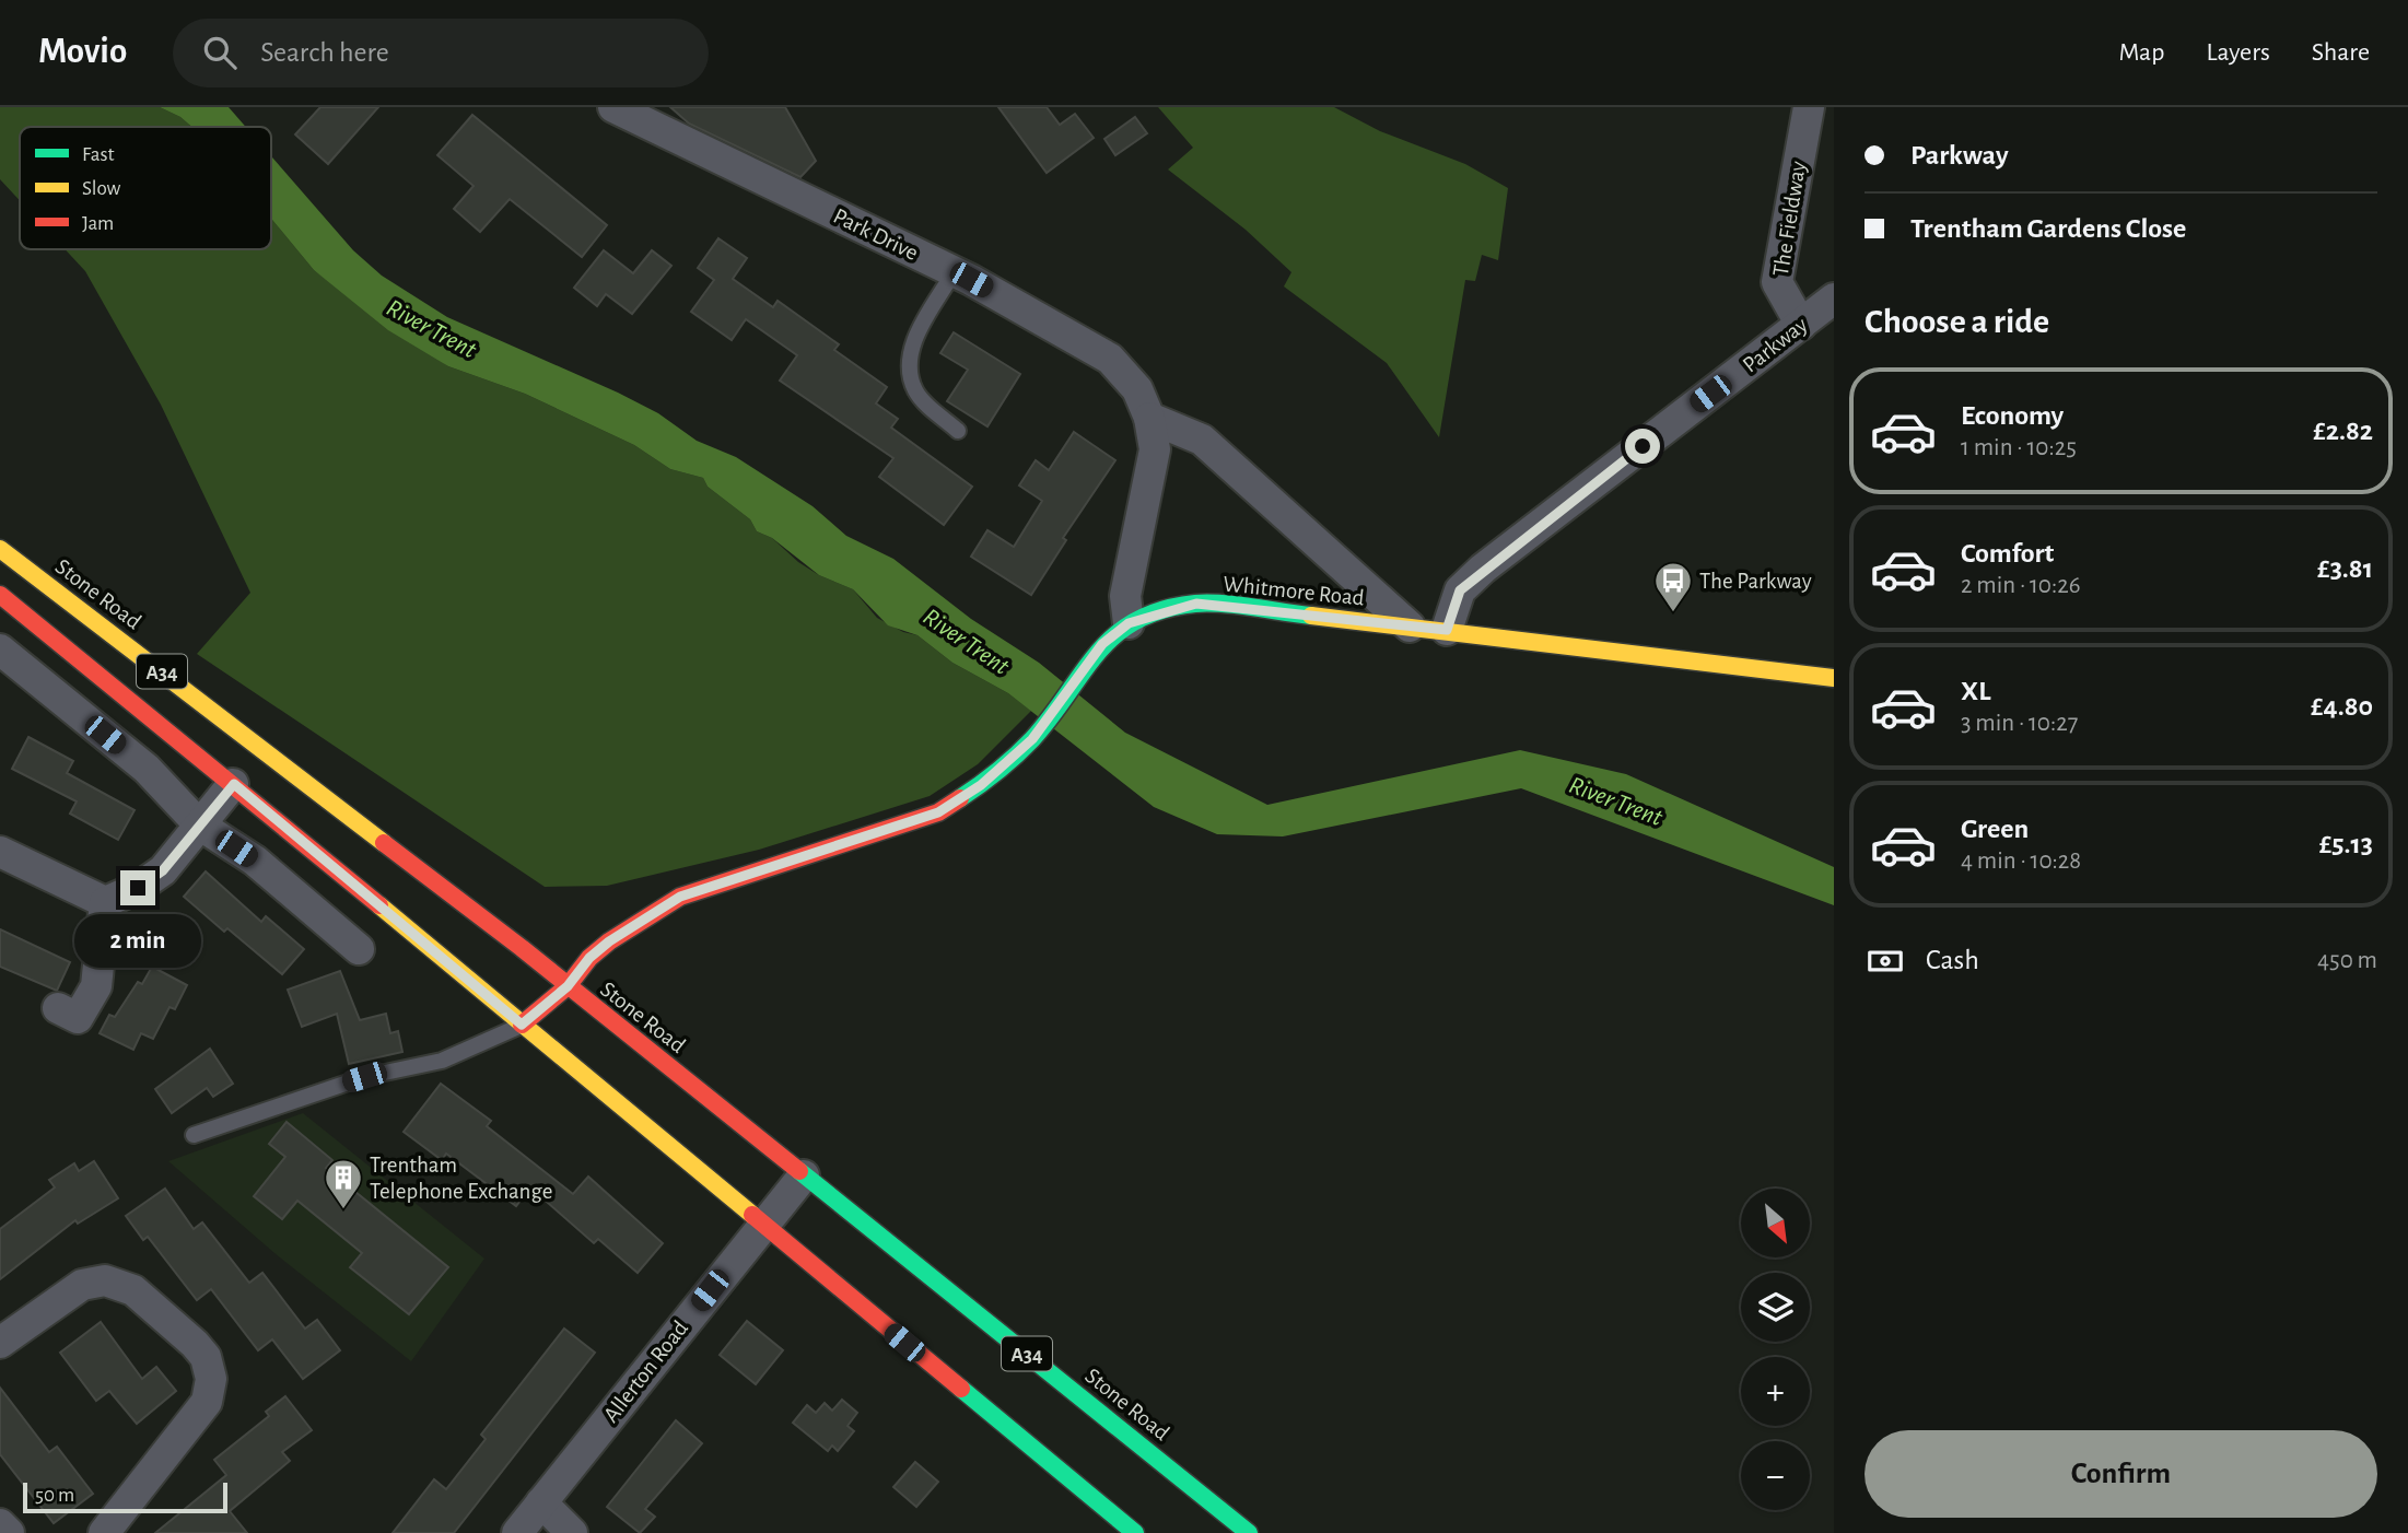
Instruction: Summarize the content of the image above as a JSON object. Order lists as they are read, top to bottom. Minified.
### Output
{"streets":{"main road":["Whitmore Road","Stone Road","A34"],"street":["The Fieldway","Park Drive","Parkway","Allerton Road"]},"crossings":[["The Fieldway","Parkway"],["Park Drive","Whitmore Road"],["Parkway","Whitmore Road"],["Whitmore Road","Stone Road"],["Whitmore Road","A34"],["Stone Road","Allerton Road"],["A34","Allerton Road"]],"water":["River Trent"],"places":{"bus stop":["The Parkway"],"building":["Trentham Telephone Exchange"]},"legend":["Fast","Slow","Jam"],"scale_bar":"50 m","north":"bottom right","page":{"header":"Movio","search":"Search here","nav":["Map","Layers","Share"],"banner":["Parkway","Trentham Gardens Close"],"heading":"Choose a ride","list":[{"name":"Economy","note":"1 min · 10:25","value":"£2.82"},{"name":"Comfort","note":"2 min · 10:26","value":"£3.81"},{"name":"XL","note":"3 min · 10:27","value":"£4.80"},{"name":"Green","note":"4 min · 10:28","value":"£5.13"}],"bubble":"2 min","pay":["Cash","450 m"],"map_buttons":["+","−"],"buttons":"Confirm","scale":"50 m"}}
